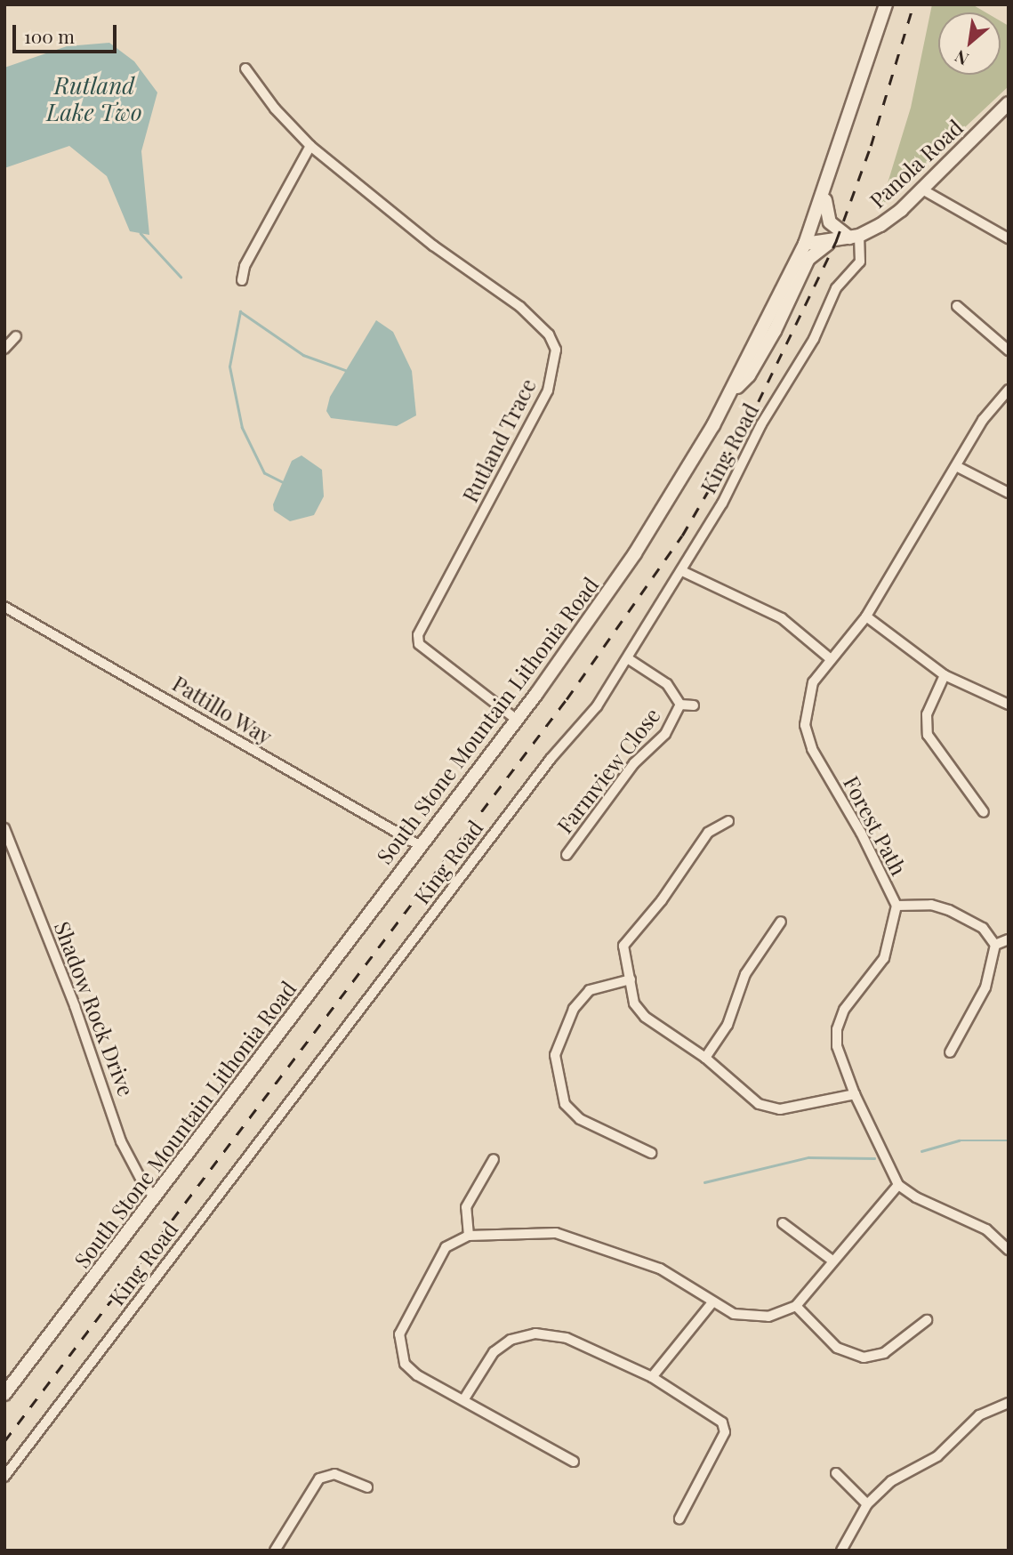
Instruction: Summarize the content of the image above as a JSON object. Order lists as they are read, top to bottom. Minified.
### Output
{"streets":{"main road":["Panola Road","South Stone Mountain Lithonia Road"],"street":["Rutland Trace","King Road","Pattillo Way","Farmview Close","Forest Path","Shadow Rock Drive"]},"crossings":[["Panola Road","King Road"],["Panola Road","South Stone Mountain Lithonia Road"],["Rutland Trace","South Stone Mountain Lithonia Road"],["King Road","Farmview Close"],["Pattillo Way","South Stone Mountain Lithonia Road"],["South Stone Mountain Lithonia Road","Shadow Rock Drive"]],"water":["Rutland Lake Two"],"scale_bar":"100 m","north":"bottom left"}
